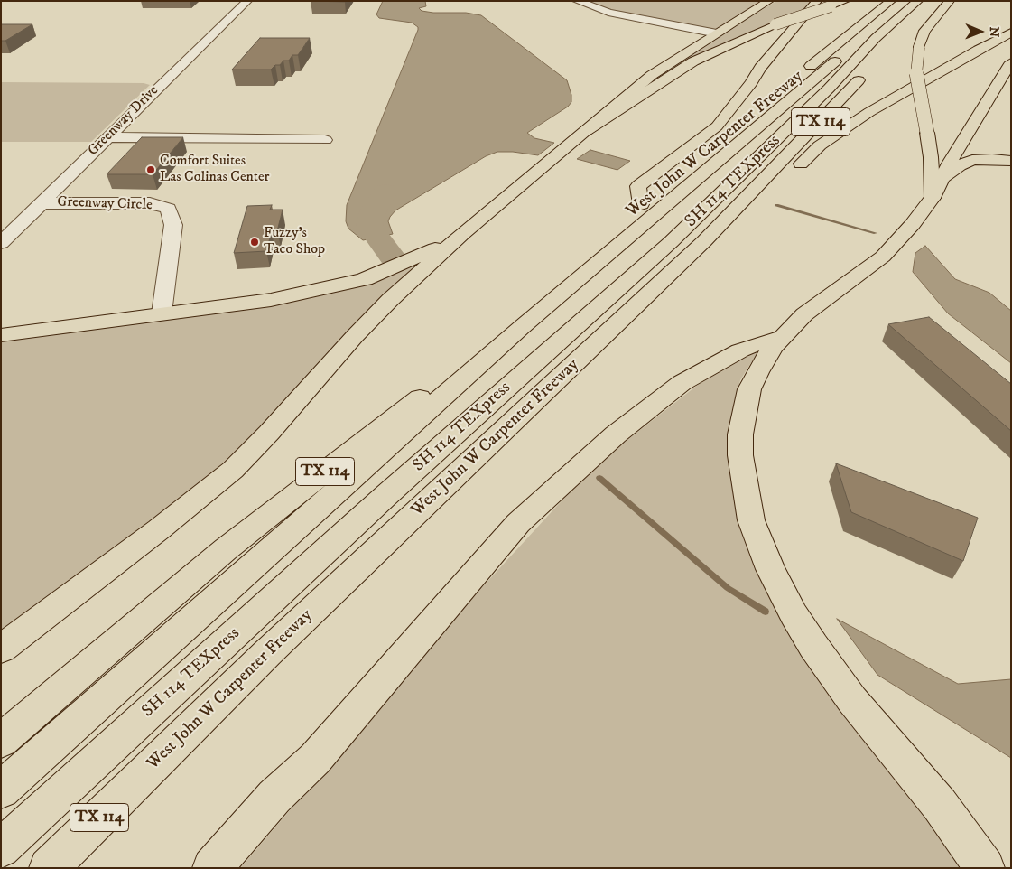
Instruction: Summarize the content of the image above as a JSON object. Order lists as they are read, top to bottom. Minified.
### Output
{"streets":{"main road":["TX 114","West John W Carpenter Freeway","SH 114 TEXpress"],"street":["Greenway Drive","Greenway Circle"]},"crossings":[["Greenway Drive","Greenway Circle"]],"places":["Comfort Suites Las Colinas Center","Fuzzy's Taco Shop"],"north":"right"}
